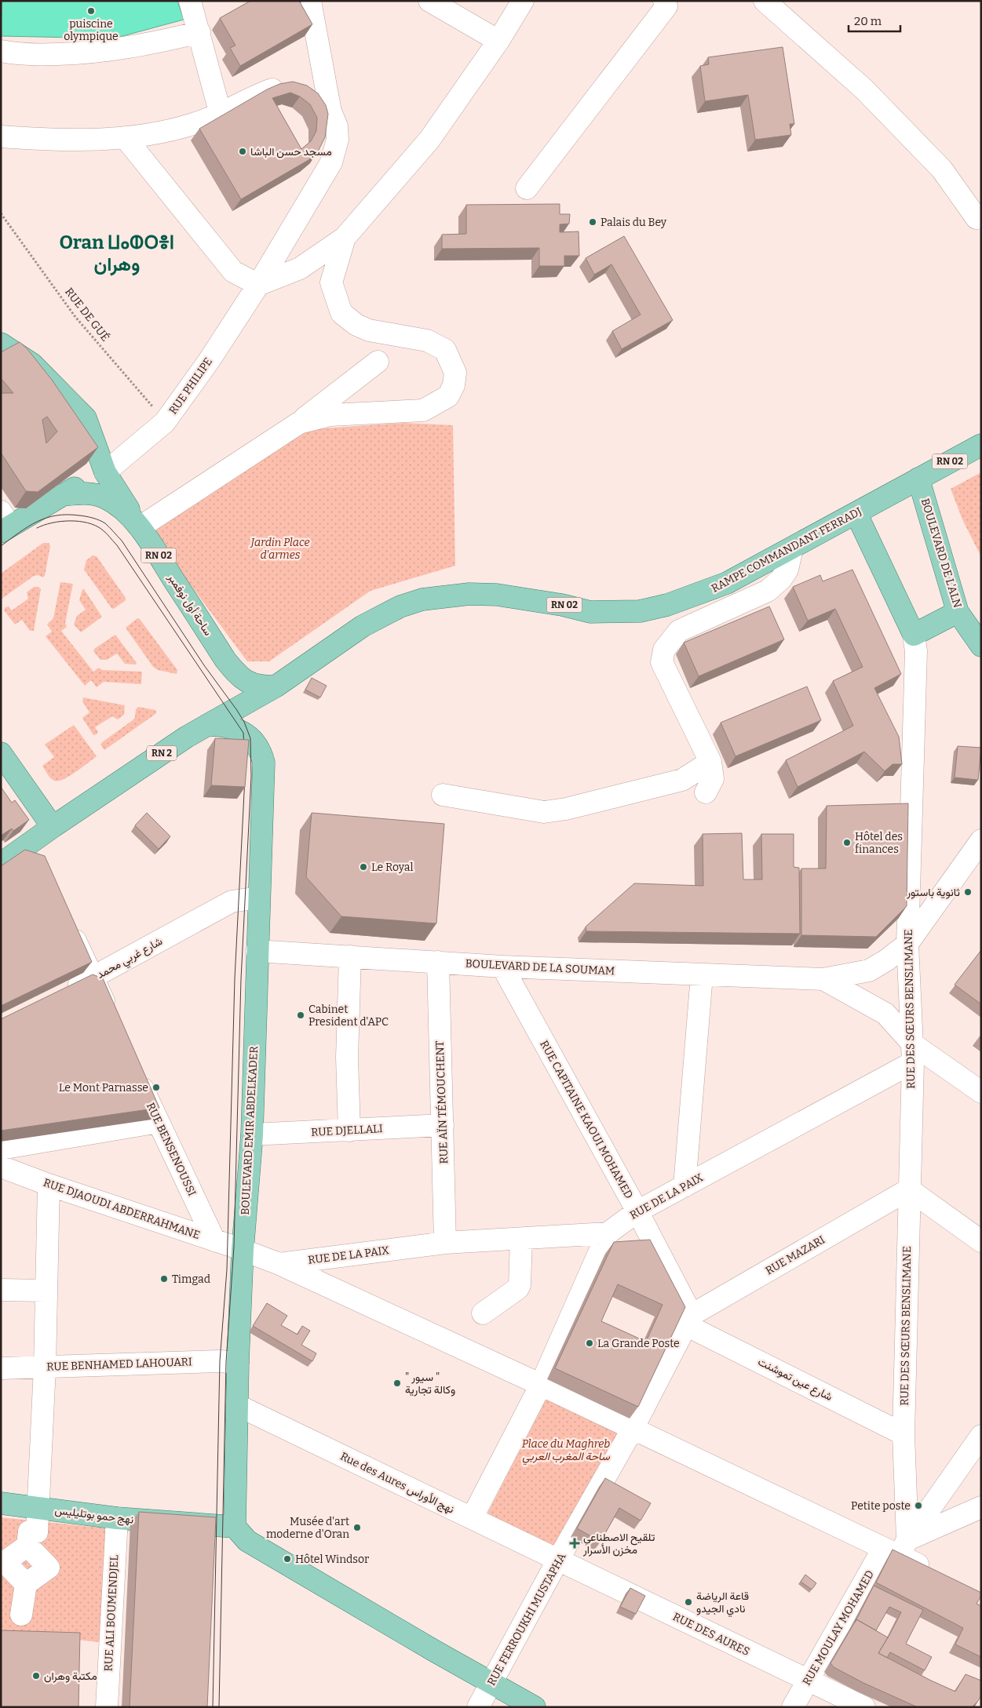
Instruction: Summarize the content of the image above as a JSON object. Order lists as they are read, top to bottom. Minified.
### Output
{"streets":{"main road":["RN 02","RAMPE COMMANDANT FERRADJ","BOULEVARD DE L'ALN","ساحة أول نوفمبر","RN 2","RUE DES SŒURS BENSLIMANE","BOULEVARD EMIR ABDELKADER","نهج حمو بوتليليس"],"street":["RUE PHILIPE","شارع غربي محمد","BOULEVARD DE LA SOUMAM","RUE AÏN TÉMOUCHENT","RUE CAPITAINE KAOUI MOHAMED","RUE DJELLALI","RUE BENSENOUSSI","RUE DE LA PAIX","RUE DJAOUDI ABDERRAHMANE","RUE MAZARI","RUE BENHAMED LAHOUARI","شارع عين تموشنت","Rue des Aures نهج الأوراس","RUE ALI BOUMENDJEL","RUE FERROUKHI MUSTAPHA","RUE MOULAY MOHAMED","RUE DES AURES"],"path":["RUE DE GUÉ"]},"crossings":[["RUE DE GUÉ","RUE PHILIPE"],["RAMPE COMMANDANT FERRADJ","BOULEVARD DE L'ALN"],["RAMPE COMMANDANT FERRADJ","ساحة أول نوفمبر"],["RAMPE COMMANDANT FERRADJ","RN 2"],["RAMPE COMMANDANT FERRADJ","RUE DES SŒURS BENSLIMANE"],["ساحة أول نوفمبر","RN 2"],["RN 2","BOULEVARD EMIR ABDELKADER"],["شارع غربي محمد","BOULEVARD EMIR ABDELKADER"],["BOULEVARD DE LA SOUMAM","RUE AÏN TÉMOUCHENT"],["BOULEVARD DE LA SOUMAM","RUE CAPITAINE KAOUI MOHAMED"],["BOULEVARD DE LA SOUMAM","BOULEVARD EMIR ABDELKADER"],["RUE DES SŒURS BENSLIMANE","RUE DE LA PAIX"],["RUE DES SŒURS BENSLIMANE","RUE MAZARI"],["RUE DES SŒURS BENSLIMANE","شارع عين تموشنت"],["RUE DES SŒURS BENSLIMANE","RUE MOULAY MOHAMED"],["RUE AÏN TÉMOUCHENT","RUE DJELLALI"],["RUE AÏN TÉMOUCHENT","RUE DE LA PAIX"],["RUE CAPITAINE KAOUI MOHAMED","RUE DE LA PAIX"],["RUE CAPITAINE KAOUI MOHAMED","RUE MAZARI"],["RUE CAPITAINE KAOUI MOHAMED","شارع عين تموشنت"],["RUE CAPITAINE KAOUI MOHAMED","RUE FERROUKHI MUSTAPHA"],["BOULEVARD EMIR ABDELKADER","RUE DJELLALI"],["BOULEVARD EMIR ABDELKADER","RUE DJAOUDI ABDERRAHMANE"],["BOULEVARD EMIR ABDELKADER","RUE BENHAMED LAHOUARI"],["BOULEVARD EMIR ABDELKADER","Rue des Aures نهج الأوراس"],["BOULEVARD EMIR ABDELKADER","نهج حمو بوتليليس"],["RUE BENSENOUSSI","RUE DJAOUDI ABDERRAHMANE"],["RUE MAZARI","شارع عين تموشنت"],["RUE MAZARI","RUE FERROUKHI MUSTAPHA"],["شارع عين تموشنت","RUE FERROUKHI MUSTAPHA"],["Rue des Aures نهج الأوراس","RUE FERROUKHI MUSTAPHA"],["Rue des Aures نهج الأوراس","RUE DES AURES"],["نهج حمو بوتليليس","RUE ALI BOUMENDJEL"],["RUE FERROUKHI MUSTAPHA","RUE DES AURES"],["RUE MOULAY MOHAMED","RUE DES AURES"]],"districts":["Oran ⵡⴰⵀⵔⴻⵏ وهران"],"parks":["Jardin Place d'armes","Place du Maghreb ساحة المغرب العربي"],"places":{"other":["puiscine olympique","مسجد حسن الباشا","Palais du Bey","Hôtel des finances","Le Royal","ثانوية باستور","Cabinet President d'APC","Le Mont Parnasse","Timgad","La Grande Poste","\" سيور \" وكالة تجارية","Petite poste","Musée d'art moderne d'Oran","Hôtel Windsor","قاعة الرياضة نادي الجيدو","مكتبة وهران"],"health":["تلقيح الاصطناعي مخزن الأسرار"]},"scale_bar":"20 m"}
